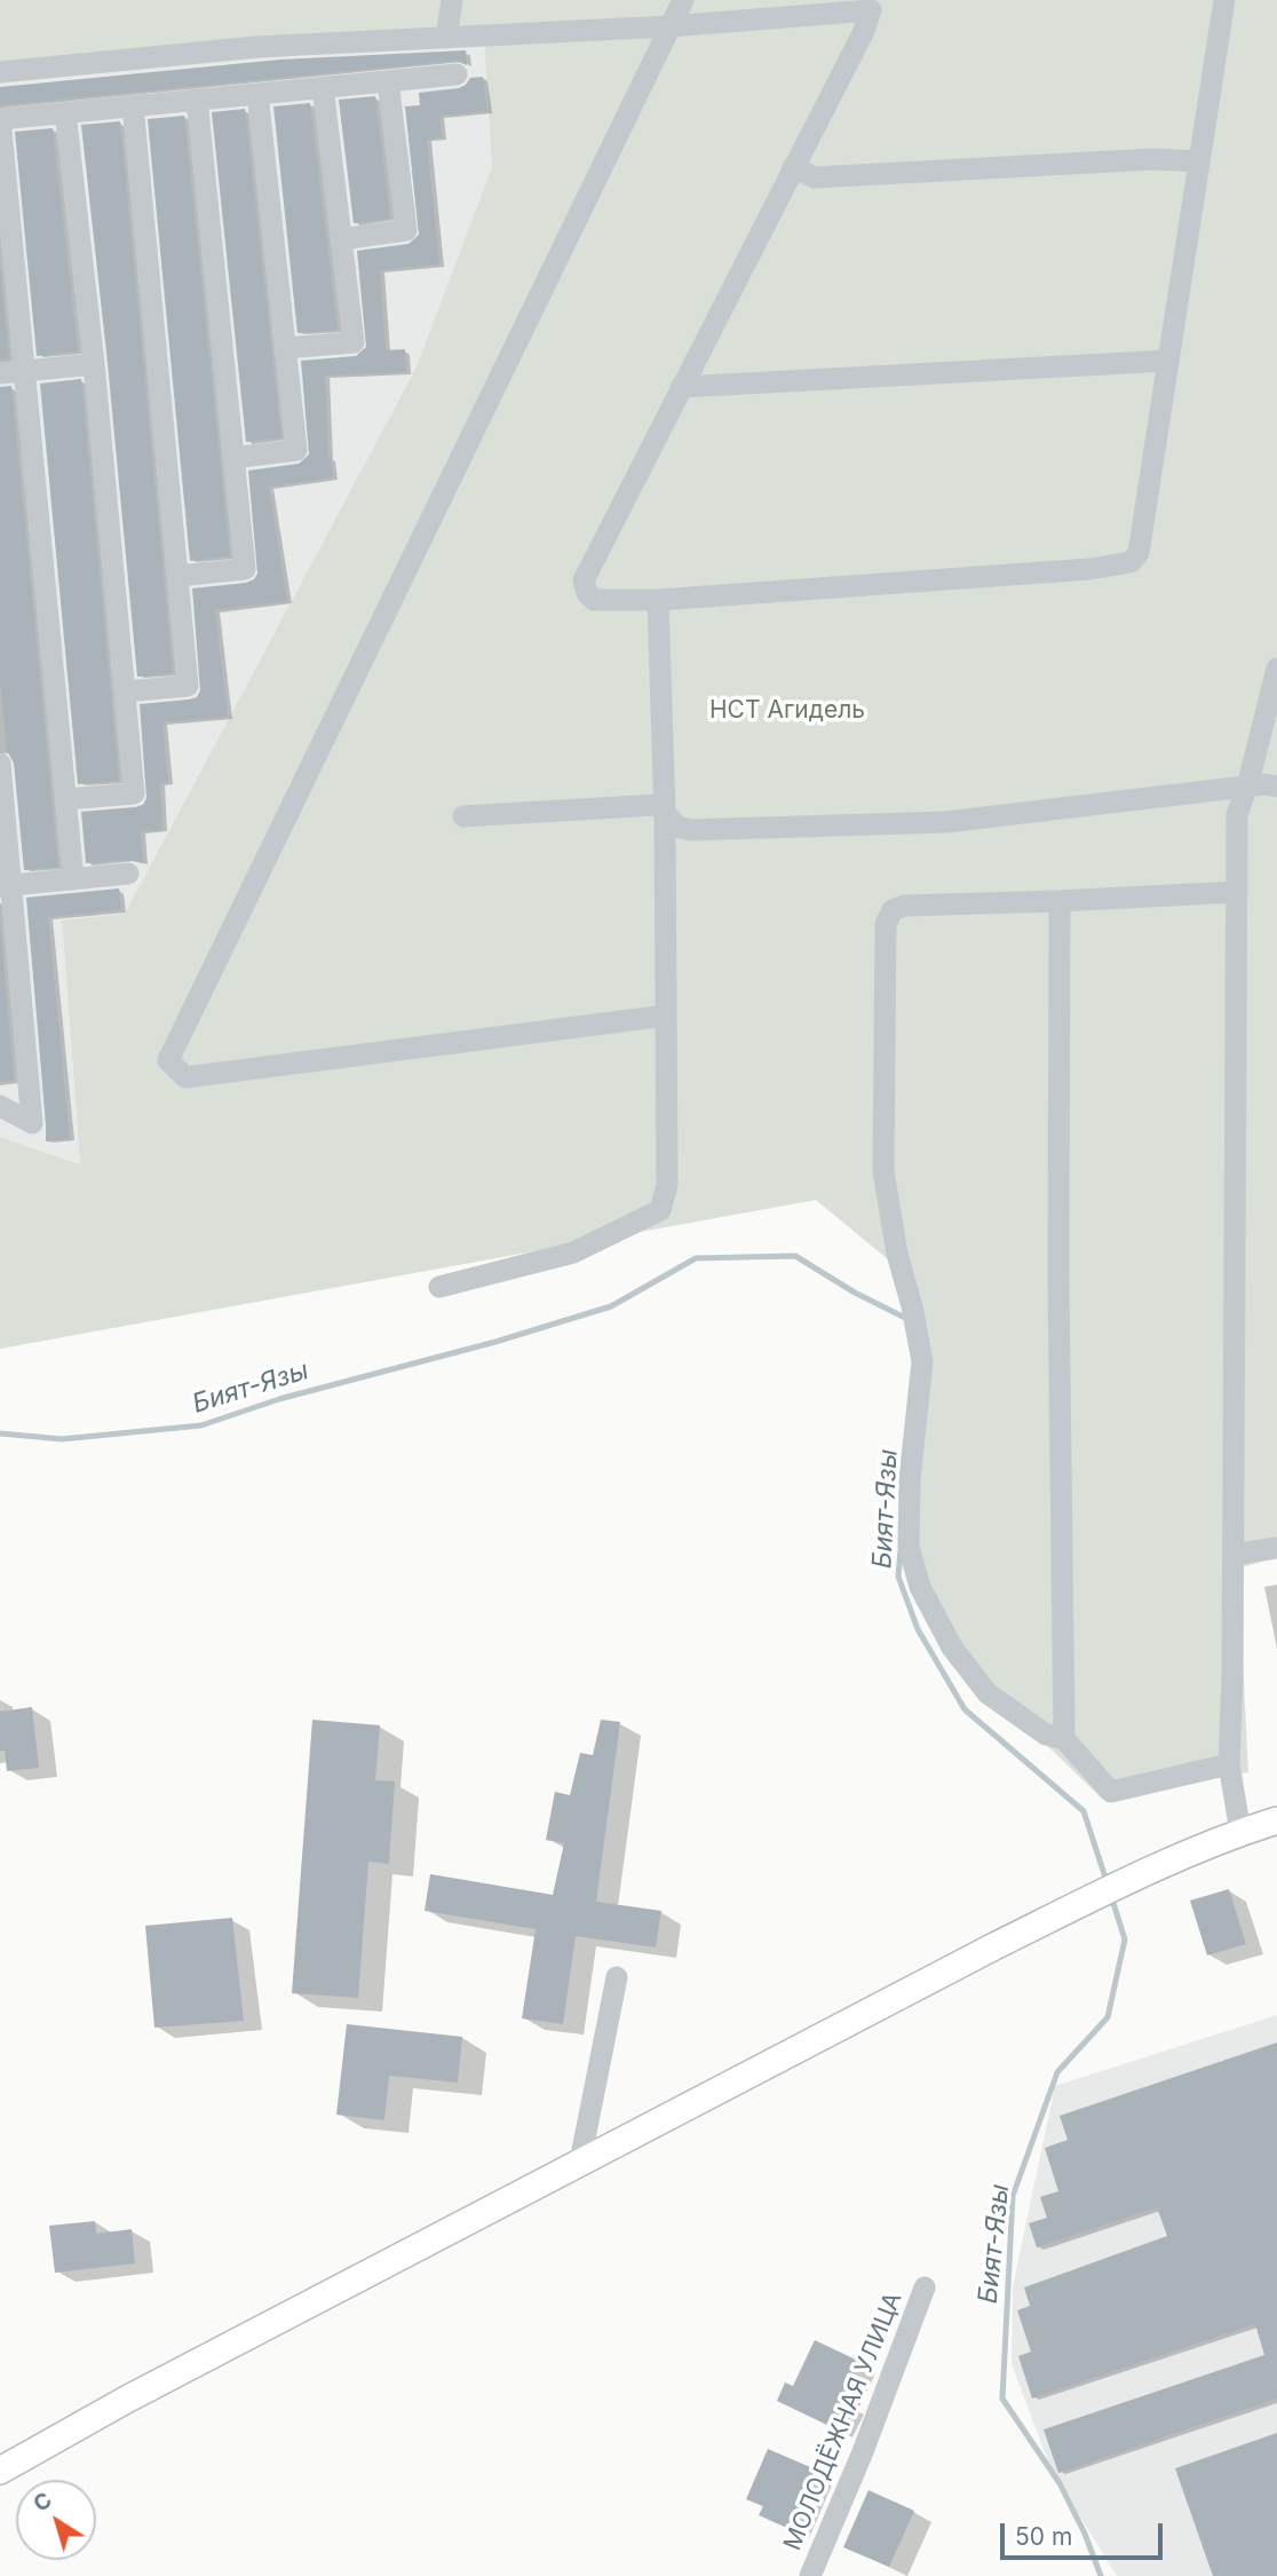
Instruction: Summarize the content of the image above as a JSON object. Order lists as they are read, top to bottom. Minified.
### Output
{"streets":{"street":["МОЛОДЁЖНАЯ УЛИЦА"]},"water":["Бият-Язы"],"parks":["НСТ Агидель"],"scale_bar":"50 m","north":"top left"}
